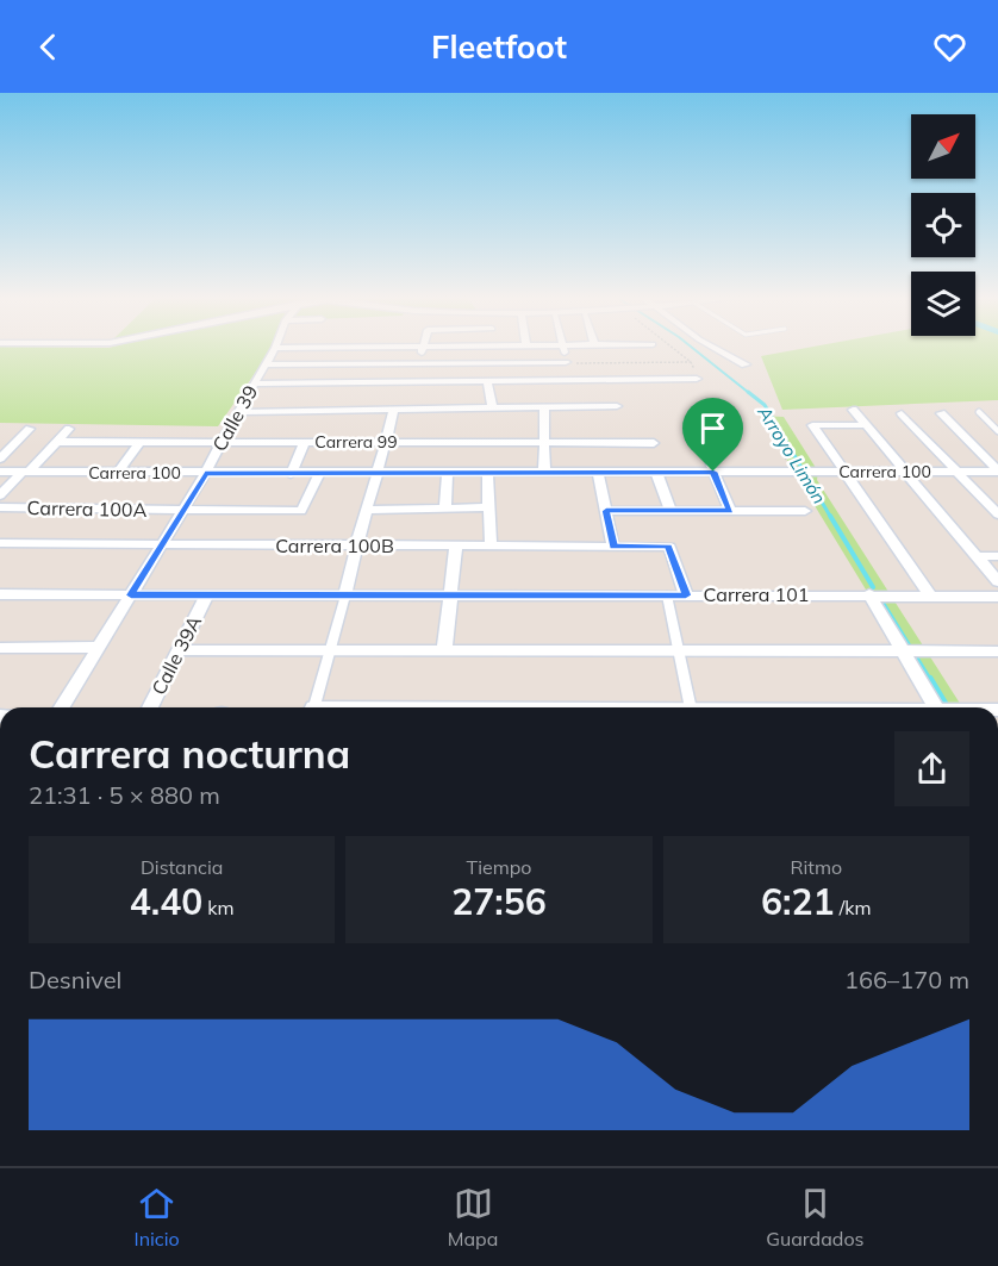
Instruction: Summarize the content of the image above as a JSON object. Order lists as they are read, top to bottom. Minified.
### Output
{"streets":{"street":["Calle 39","Carrera 99","Carrera 100","Carrera 100A","Carrera 100B","Carrera 101","Calle 39A"]},"crossings":[["Calle 39","Carrera 99"],["Calle 39","Carrera 100"],["Calle 39","Carrera 100A"],["Calle 39","Carrera 100B"],["Calle 39","Carrera 101"],["Carrera 100","Carrera 100A"],["Carrera 100B","Carrera 101"],["Carrera 101","Calle 39A"]],"water":["Arroyo Limón"],"north":"top right","page":{"header":"Fleetfoot","heading":["Carrera nocturna","21:31 · 5 × 880 m"],"stats":[["Distancia","4.40 km"],["Tiempo","27:56"],["Ritmo","6:21 /km"]],"chart":["Desnivel","166–170 m"],"tabs":["Inicio","Mapa","Guardados"]}}
